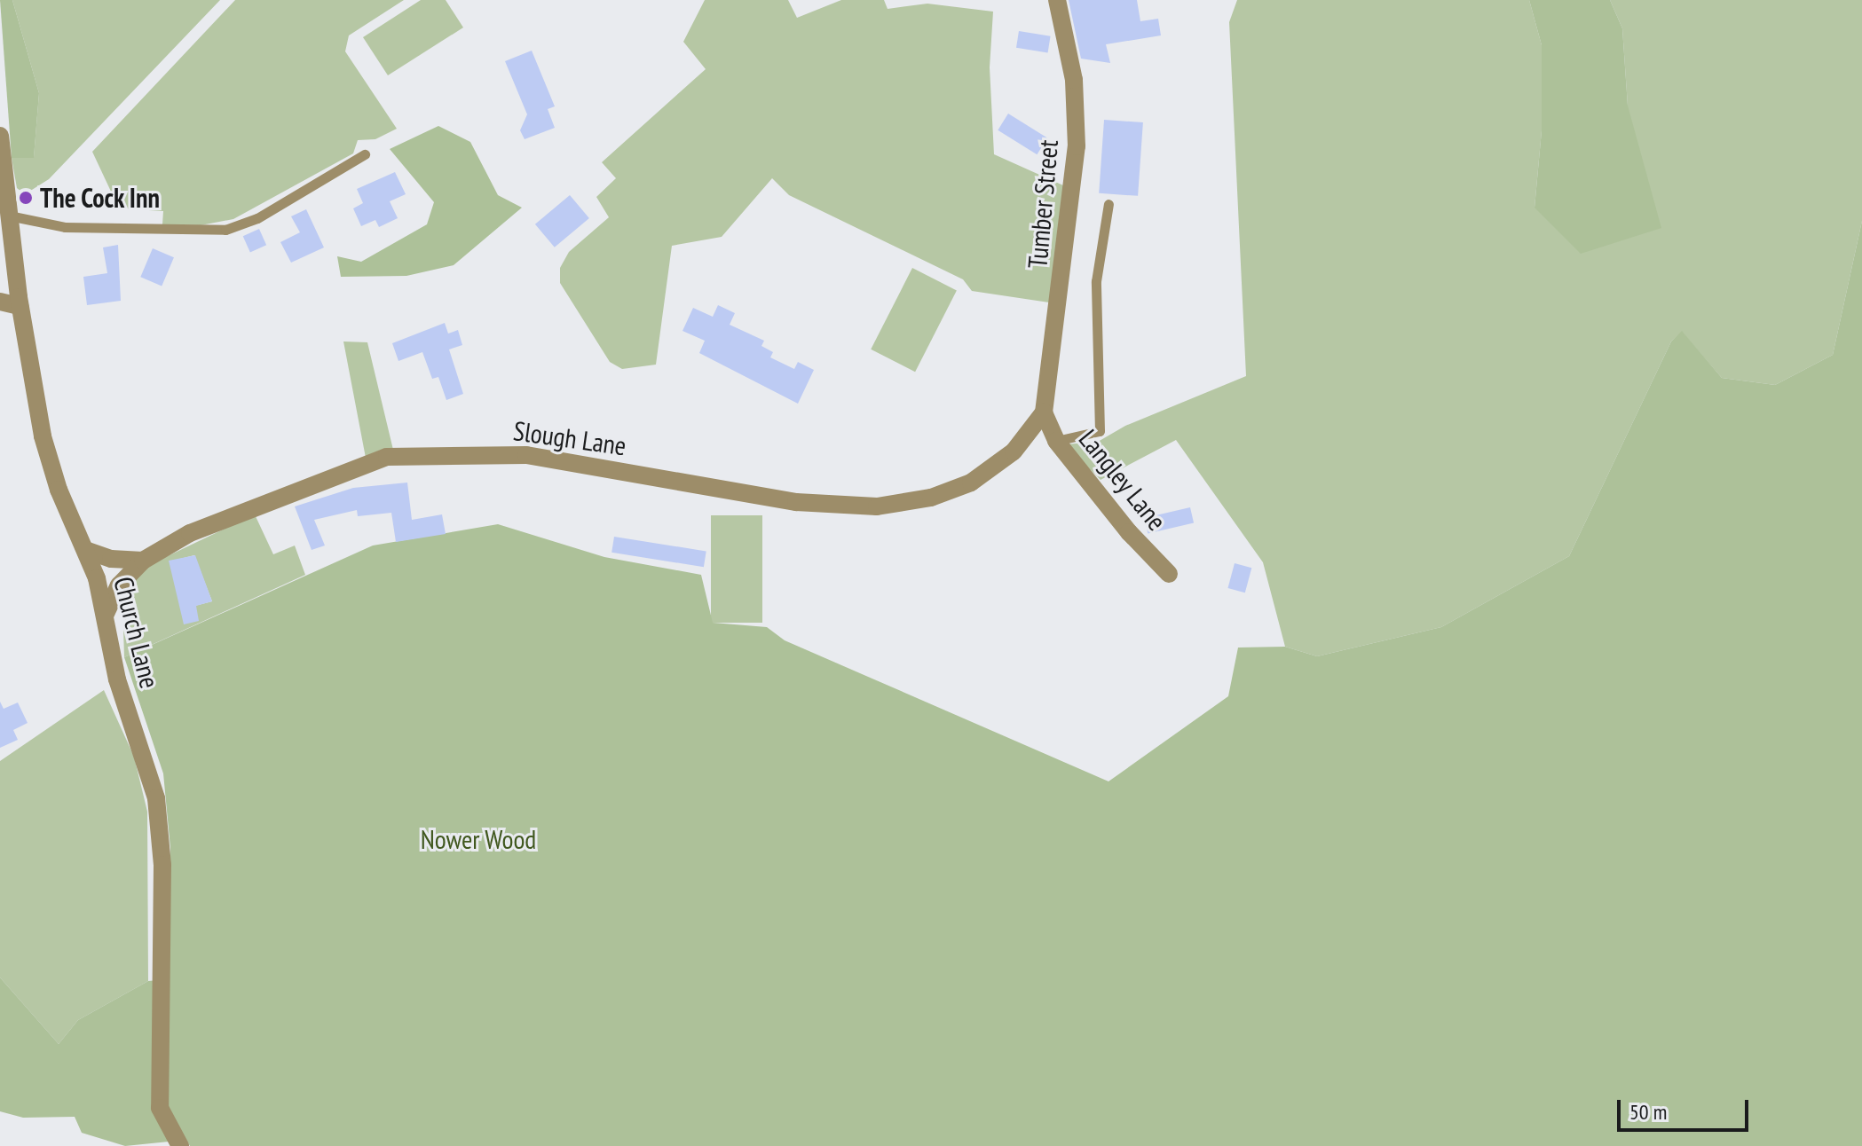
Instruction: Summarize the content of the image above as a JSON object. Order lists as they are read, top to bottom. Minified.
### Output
{"streets":{"street":["Tumber Street","Slough Lane","Langley Lane","Church Lane"]},"crossings":[["Tumber Street","Slough Lane"],["Tumber Street","Langley Lane"],["Slough Lane","Langley Lane"],["Slough Lane","Church Lane"]],"parks":["Nower Wood"],"places":["The Cock Inn"],"scale_bar":"50 m"}
